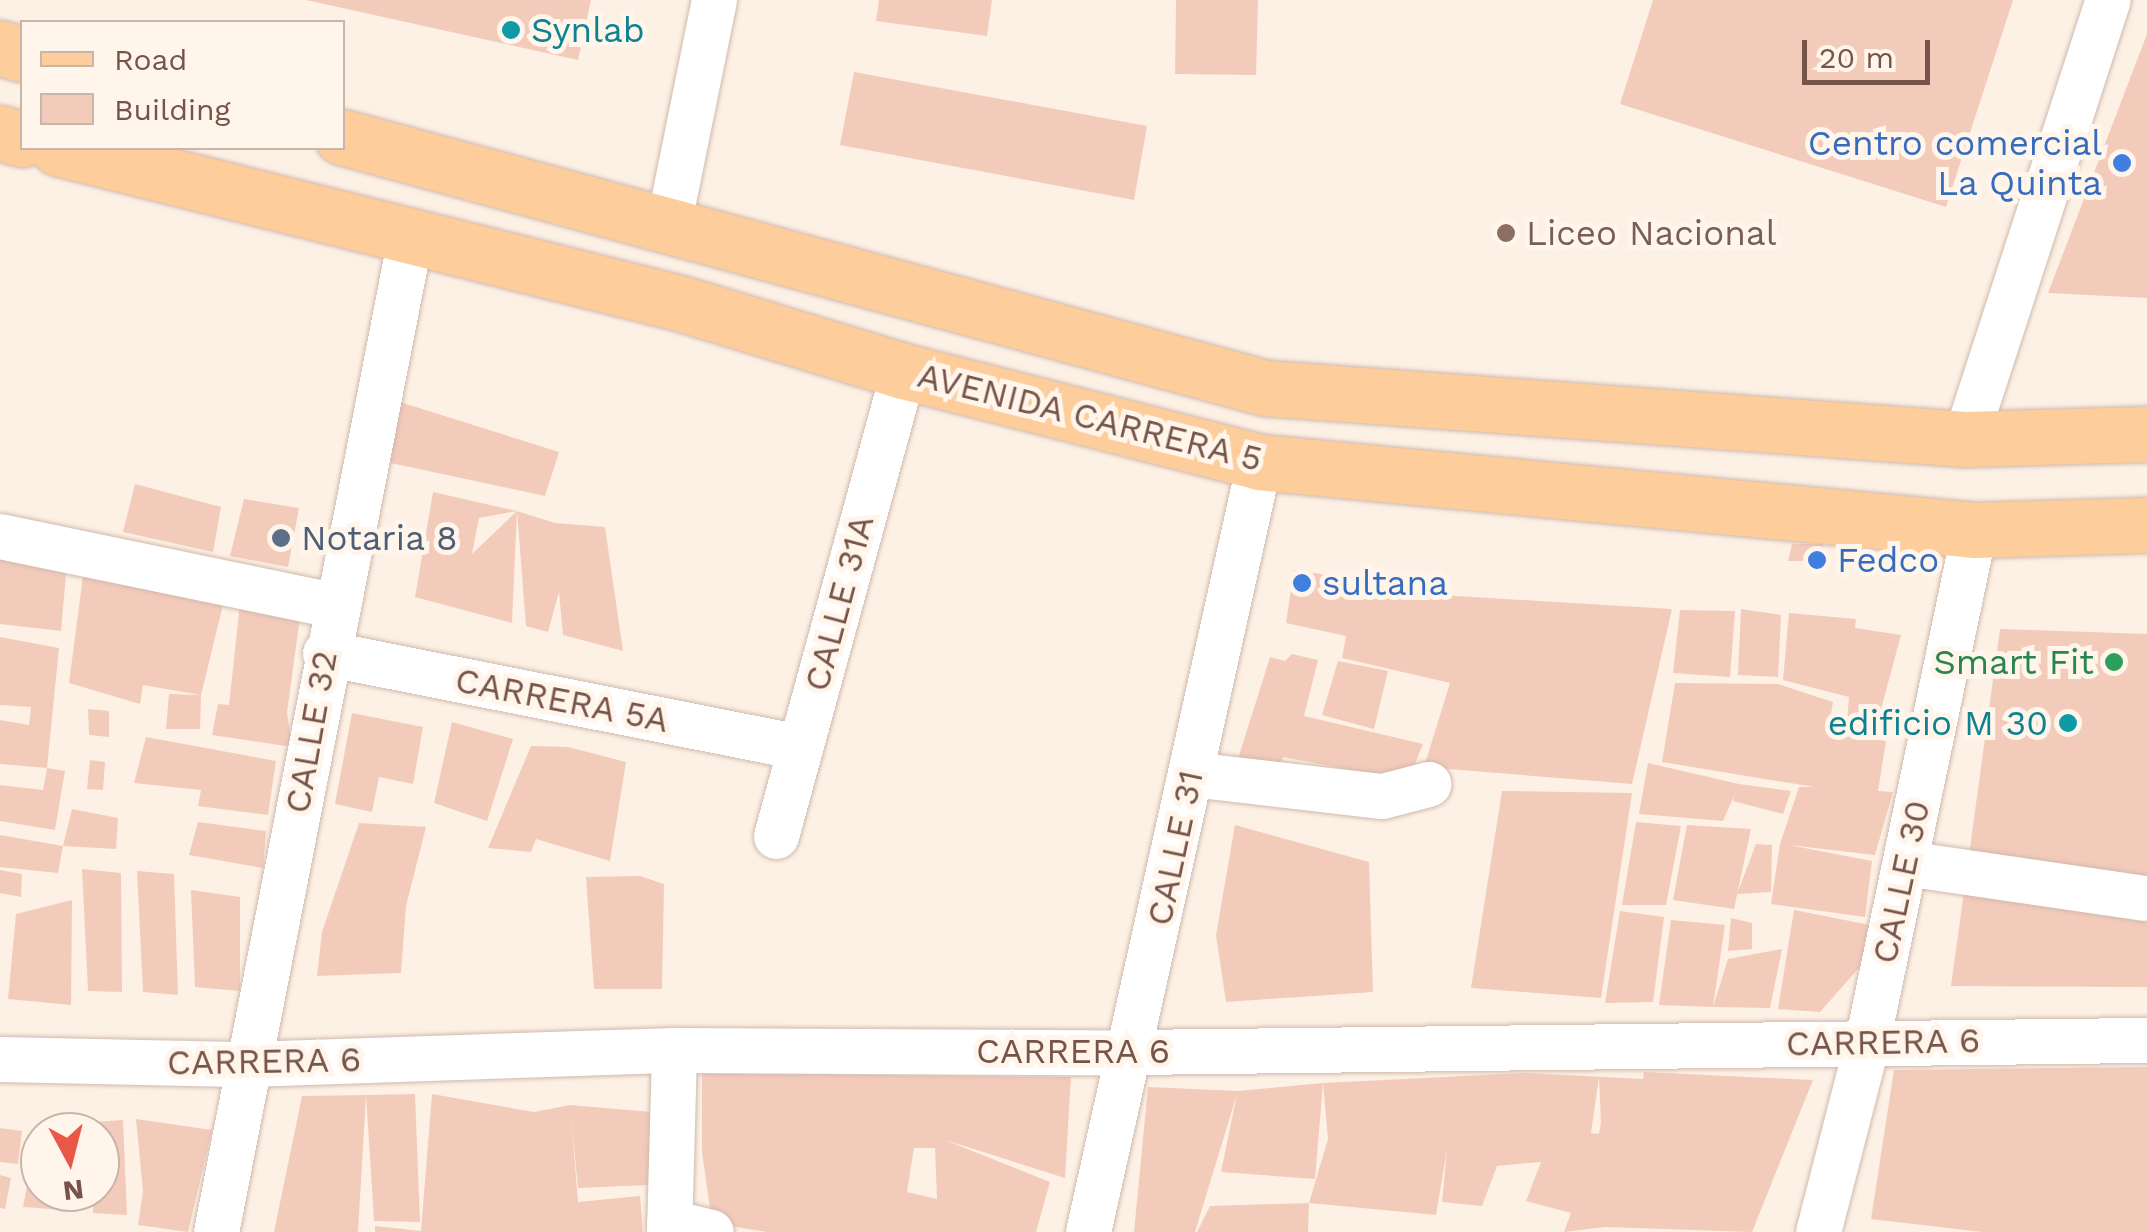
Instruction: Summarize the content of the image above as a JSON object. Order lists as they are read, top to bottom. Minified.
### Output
{"streets":{"main road":["AVENIDA CARRERA 5"],"street":["CALLE 31A","CARRERA 5A","CALLE 32","CALLE 31","CALLE 30","CARRERA 6"]},"crossings":[["AVENIDA CARRERA 5","CALLE 31A"],["AVENIDA CARRERA 5","CALLE 32"],["AVENIDA CARRERA 5","CALLE 31"],["AVENIDA CARRERA 5","CALLE 30"],["CALLE 31A","CARRERA 5A"],["CARRERA 5A","CALLE 32"],["CALLE 32","CARRERA 6"],["CALLE 31","CARRERA 6"],["CALLE 30","CARRERA 6"]],"places":["Synlab","Centro comercial La Quinta","Liceo Nacional","Notaria 8","Fedco","sultana","Smart Fit","edificio M 30"],"legend":["Road","Building"],"scale_bar":"20 m","north":"bottom"}
